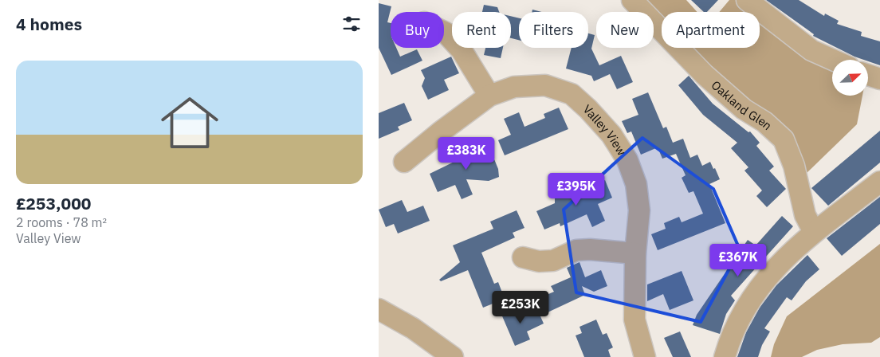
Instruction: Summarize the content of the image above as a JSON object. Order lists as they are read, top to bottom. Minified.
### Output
{"streets":{"street":["Oakland Glen","Valley View"]},"north":"top right","page":{"heading":"4 homes","chip":["Buy","Rent","Filters","New","Apartment"],"list":[{"name":"£253,000","note":"2 rooms · 78 m² · Valley View"}],"price":["£383K","£395K","£367K","£253K"]}}
